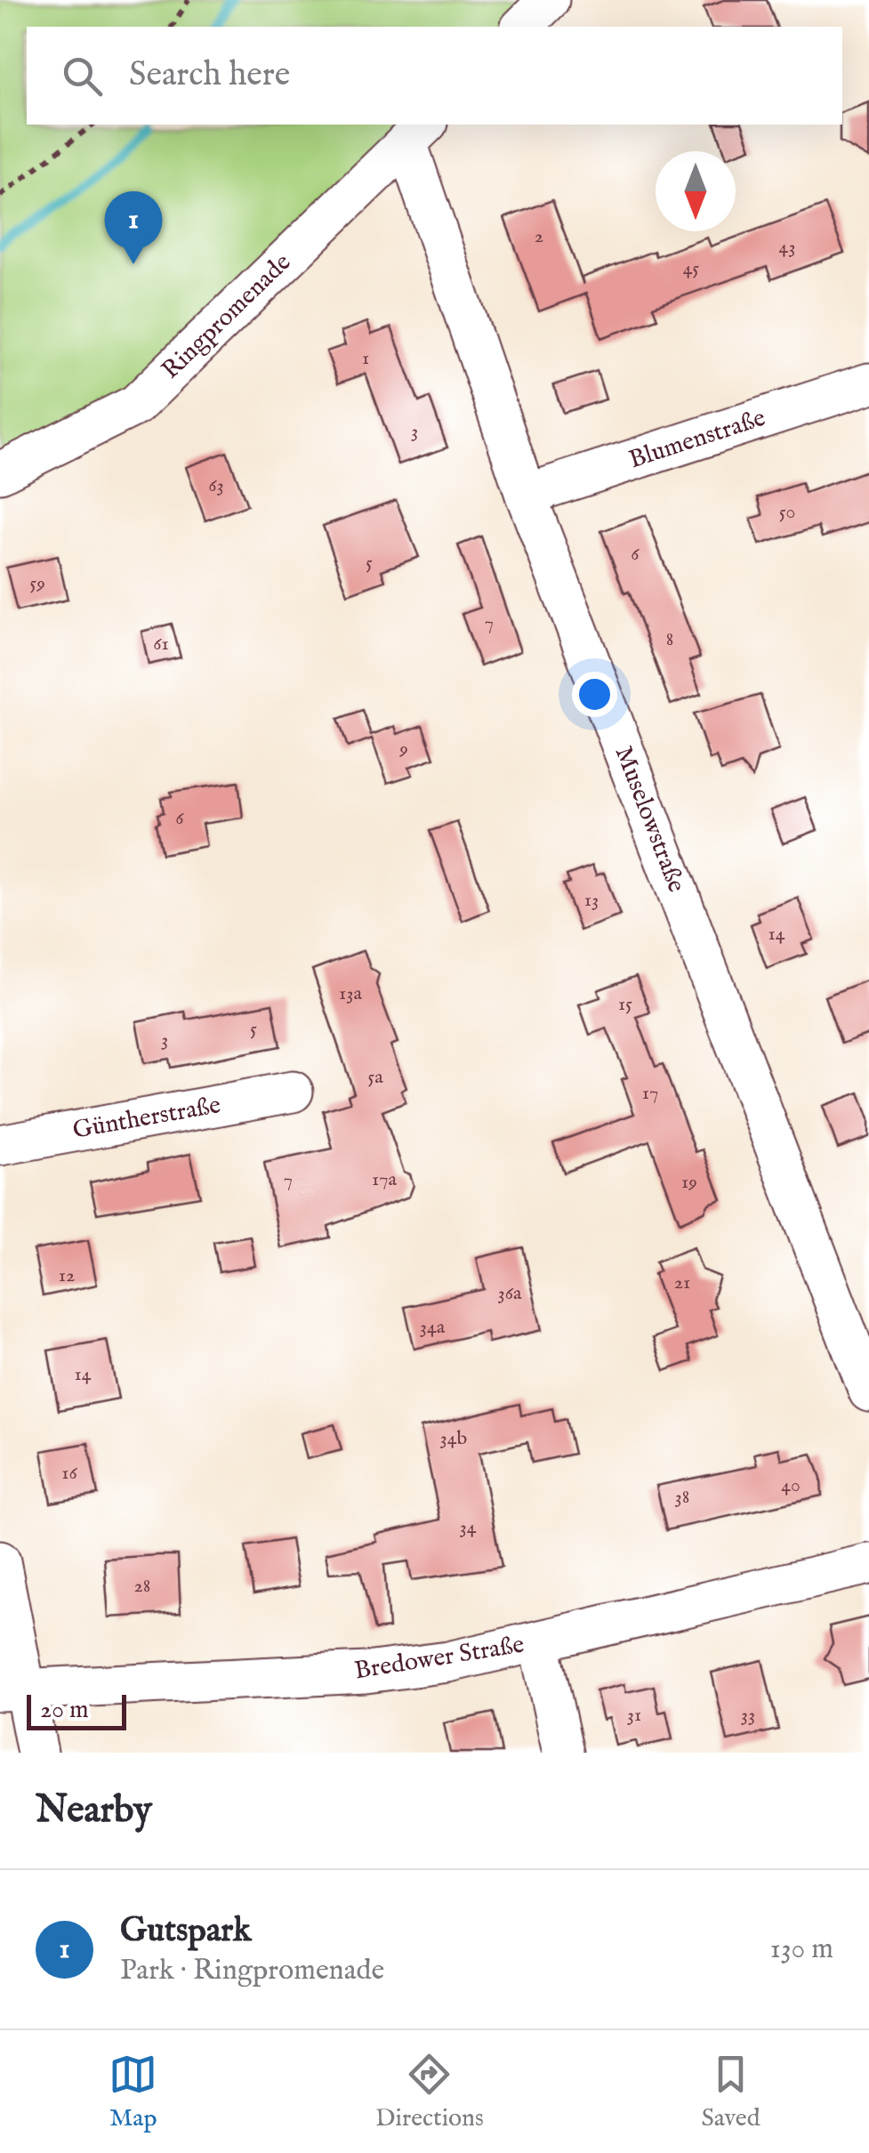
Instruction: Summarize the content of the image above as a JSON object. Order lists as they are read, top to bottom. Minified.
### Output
{"streets":{"street":["Ringpromenade","Blumenstraße","Muselowstraße","Güntherstraße","Bredower Straße"]},"crossings":[["Ringpromenade","Muselowstraße"],["Blumenstraße","Muselowstraße"]],"house_numbers":["2","43","45","1","3","63","50","6","5","59","7","8","61","9","6","13","14","13a","15","5","3","5a","17","17a","7","19","12","21","36a","34a","14","34b","16","40","38","34","28","31","33"],"scale_bar":"20 m","north":"bottom","page":{"search":"Search here","pins":"1","scale":"20 m","heading":"Nearby","list":[{"mark":"1","name":"Gutspark","note":"Park · Ringpromenade","value":"130 m"}],"nav":["Map","Directions","Saved"]}}
